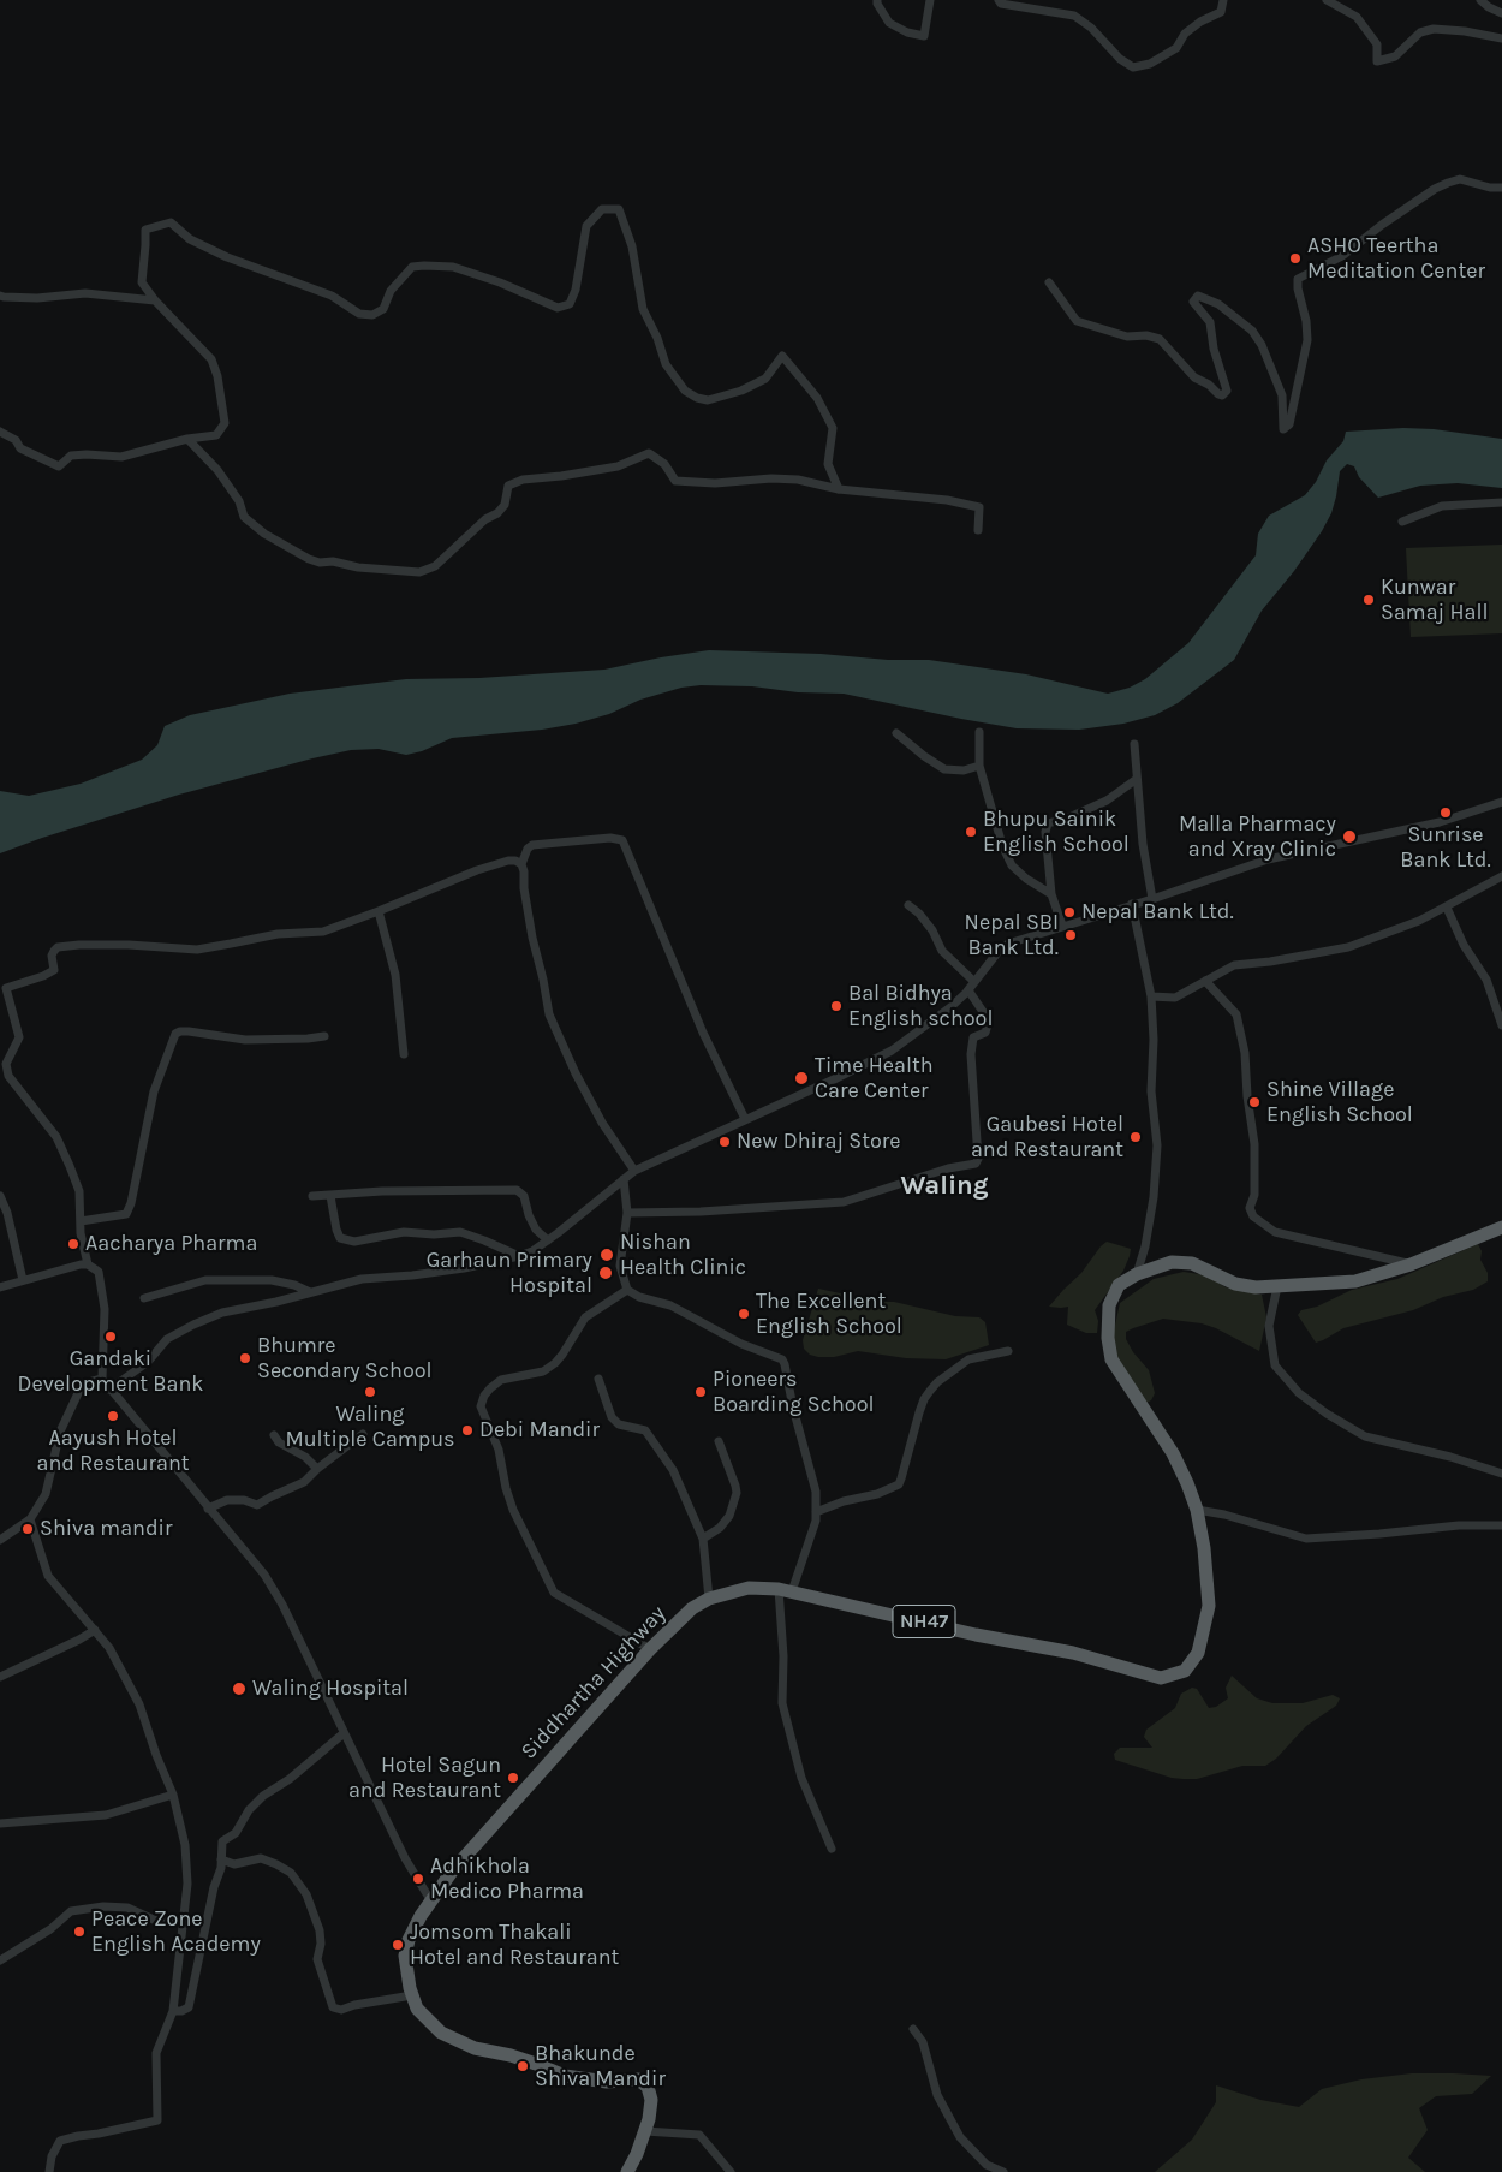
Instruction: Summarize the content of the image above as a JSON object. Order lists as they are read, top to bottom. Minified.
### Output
{"streets":{"highway":["NH47","Siddhartha Highway"]},"districts":["Waling"],"places":["ASHO Teertha Meditation Center","Kunwar Samaj Hall","Sunrise Bank Ltd.","Bhupu Sainik English School","Malla Pharmacy and Xray Clinic","Nepal Bank Ltd.","Nepal SBI Bank Ltd.","Bal Bidhya English school","Time Health Care Center","Shine Village English School","Gaubesi Hotel and Restaurant","New Dhiraj Store","Aacharya Pharma","Nishan Health Clinic","Garhaun Primary Hospital","The Excellent English School","Gandaki Development Bank","Bhumre Secondary School","Waling Multiple Campus","Pioneers Boarding School","Aayush Hotel and Restaurant","Debi Mandir","Shiva mandir","Waling Hospital","Hotel Sagun and Restaurant","Adhikhola Medico Pharma","Peace Zone English Academy","Jomsom Thakali Hotel and Restaurant","Bhakunde Shiva Mandir"]}
